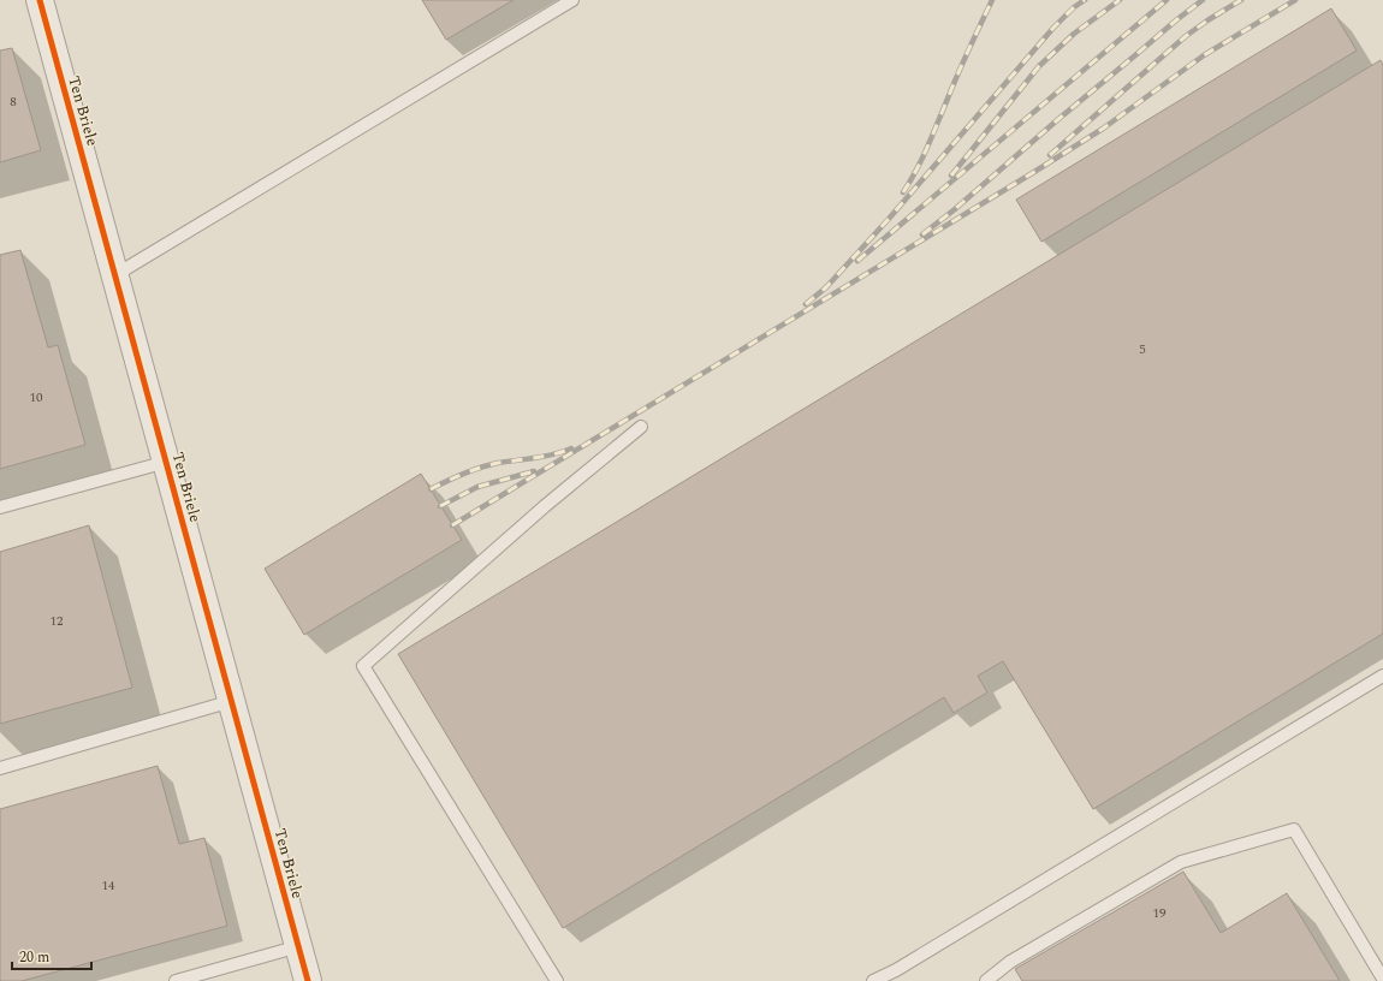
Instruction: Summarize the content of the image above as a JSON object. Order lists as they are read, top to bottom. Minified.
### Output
{"streets":{"street":["Ten Briele"]},"house_numbers":["8","5","10","12","14","19"],"scale_bar":"20 m"}
